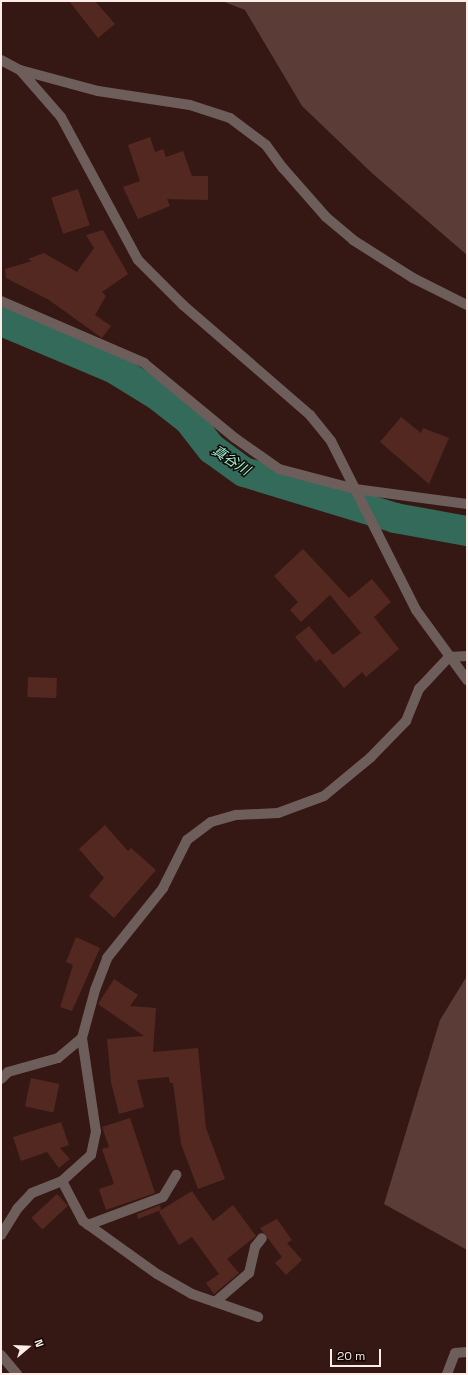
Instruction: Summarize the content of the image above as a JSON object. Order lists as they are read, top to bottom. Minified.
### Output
{"water":["真谷川"],"scale_bar":"20 m","north":"right"}
